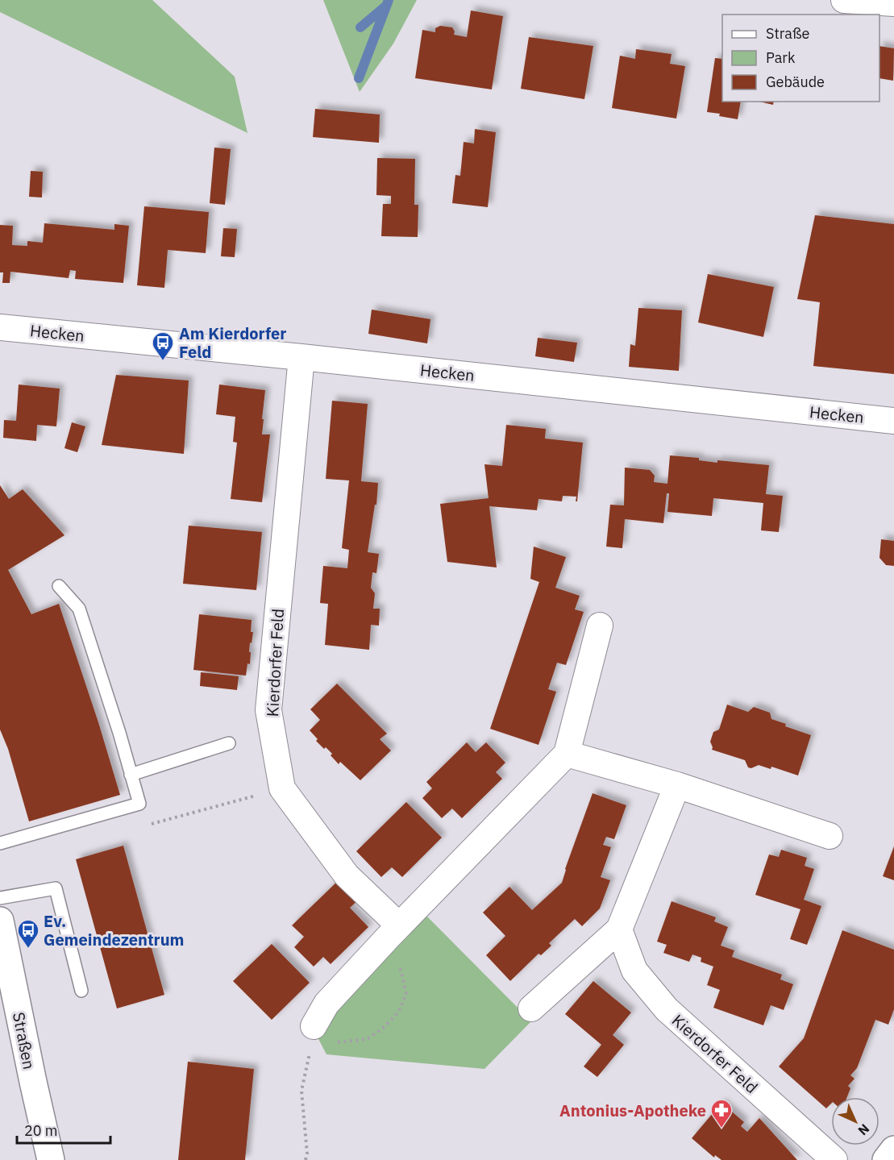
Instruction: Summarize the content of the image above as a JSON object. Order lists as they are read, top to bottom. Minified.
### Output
{"streets":{"main road":["Straßen"],"street":["Hecken","Kierdorfer Feld"]},"crossings":[["Hecken","Kierdorfer Feld"]],"places":{"bus stop":["Am Kierdorfer Feld","Ev. Gemeindezentrum"],"pharmacy":["Antonius-Apotheke"]},"legend":["Straße","Park","Gebäude"],"scale_bar":"20 m","north":"bottom right"}
